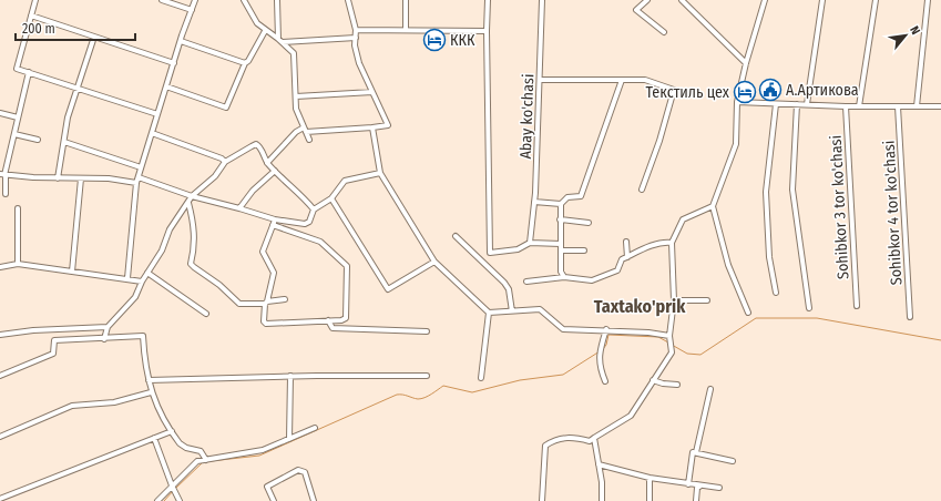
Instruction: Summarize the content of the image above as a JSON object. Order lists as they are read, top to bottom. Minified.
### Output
{"streets":{"street":["Abay ko'chasi","Sohibkor 3 tor ko'chasi","Sohibkor 4 tor ko'chasi"]},"districts":["Taxtako'prik"],"places":{"hotel":["ККК","Текстиль цех"],"public building":["А.Артикова"]},"scale_bar":"200 m","north":"top right"}
